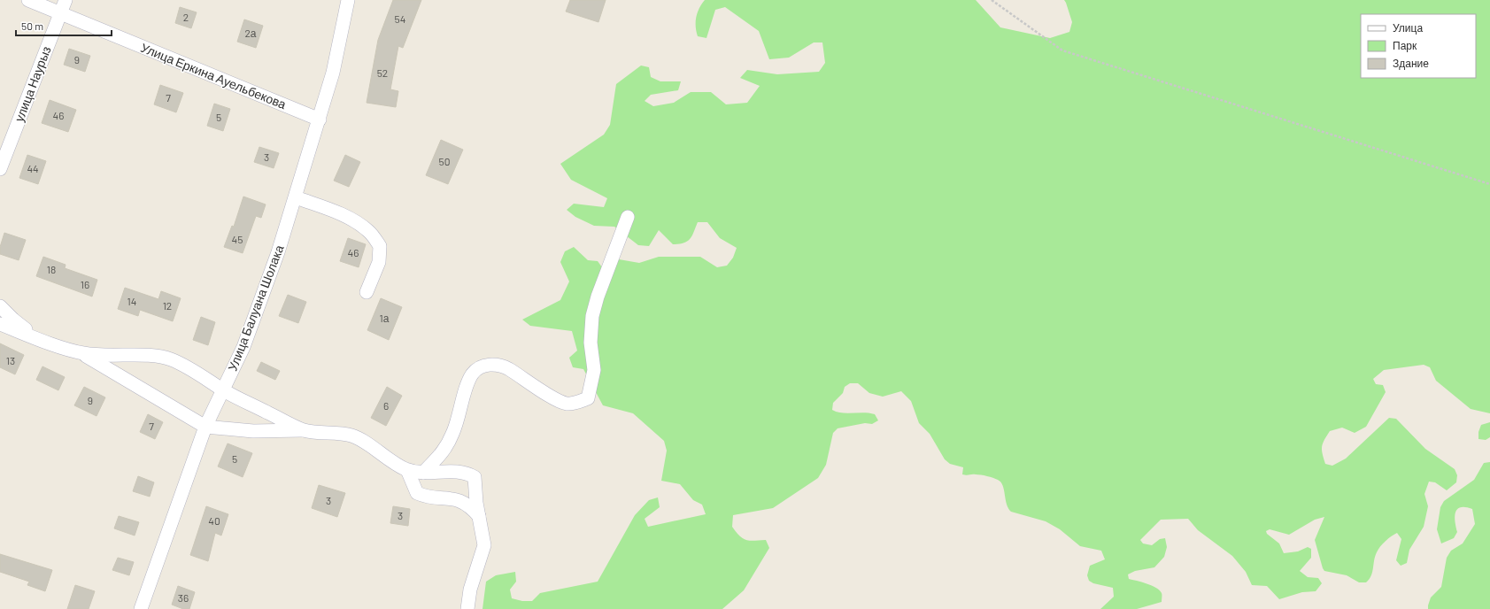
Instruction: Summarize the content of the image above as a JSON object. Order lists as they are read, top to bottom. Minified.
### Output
{"streets":{"street":["Улица Еркина Ауельбекова","улица Наурыз","Улица Балуана Шолака"]},"crossings":[["Улица Еркина Ауельбекова","улица Наурыз"],["Улица Еркина Ауельбекова","Улица Балуана Шолака"]],"house_numbers":["2","54","2а","9","52","7","46","5","3","50","44","45","46","18","16","14","12","1а","13","9","6","7","5","3","3","40","36"],"legend":["Улица","Парк","Здание"],"scale_bar":"50 m"}
